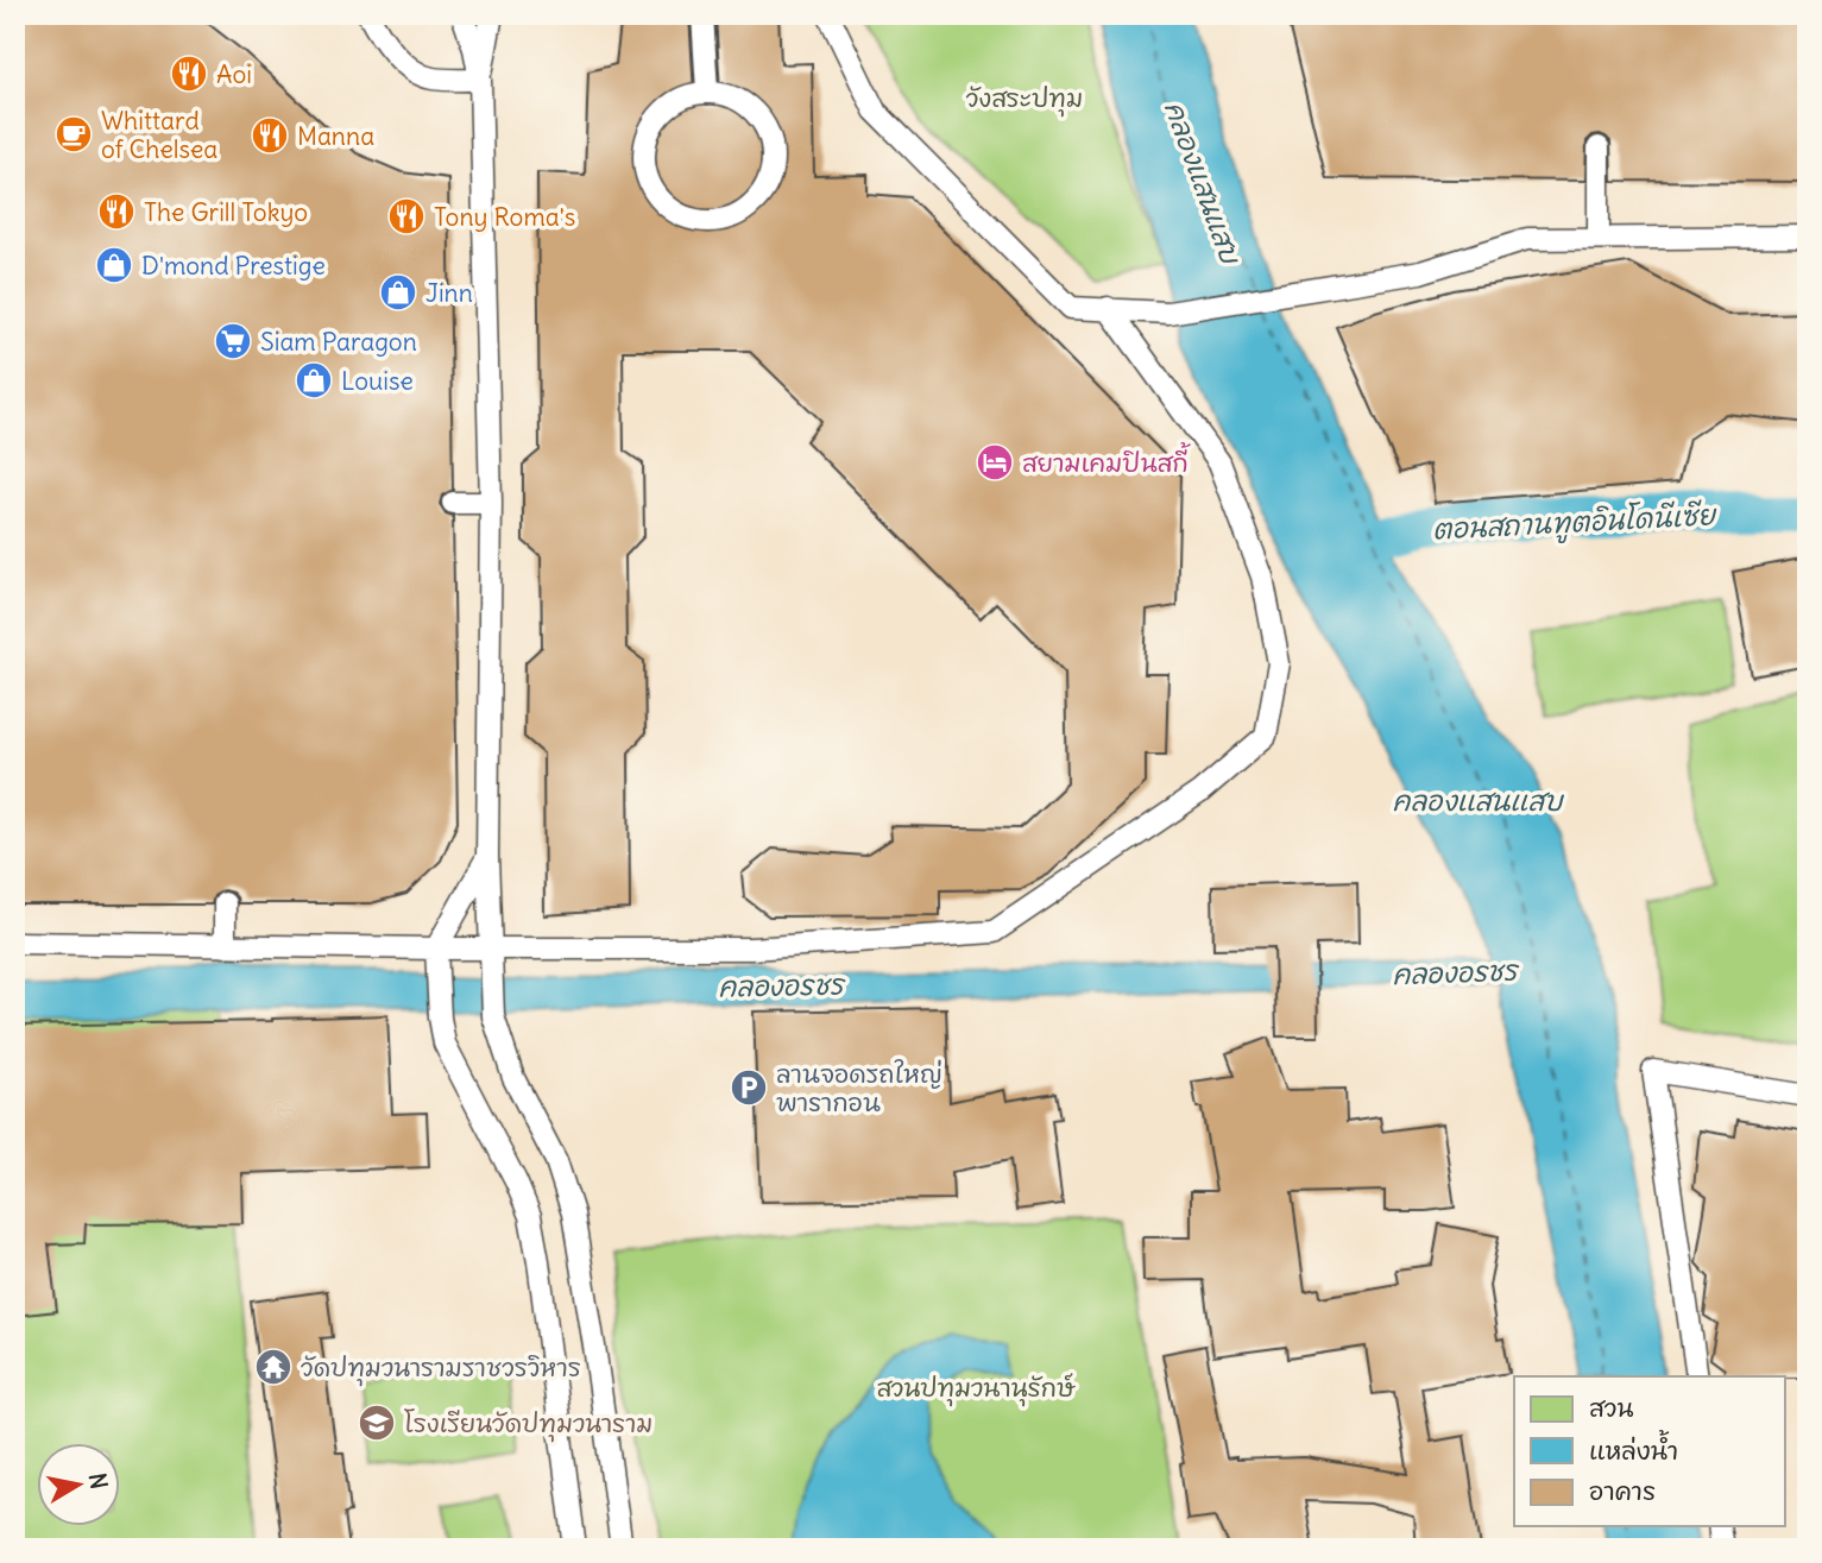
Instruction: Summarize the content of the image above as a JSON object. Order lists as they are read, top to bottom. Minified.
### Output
{"water":["คลองแสนแสบ","ตอนสถานทูตอินโดนีเซีย","คลองอรชร"],"parks":["วังสระปทุม","สวนปทุมวนานุรักษ์"],"places":{"restaurant":["Aoi","Manna","The Grill Tokyo","Tony Roma's"],"cafe":["Whittard of Chelsea"],"shop":["D'mond Prestige","Jinn","Louise"],"supermarket":["Siam Paragon"],"hotel":["สยามเคมปินสกี้"],"parking":["ลานจอดรถใหญ่ พารากอน"],"temple":["วัดปทุมวนารามราชวรวิหาร"],"school or university":["โรงเรียนวัดปทุมวนาราม"]},"legend":["สวน","แหล่งน้ำ","อาคาร"],"north":"right"}
